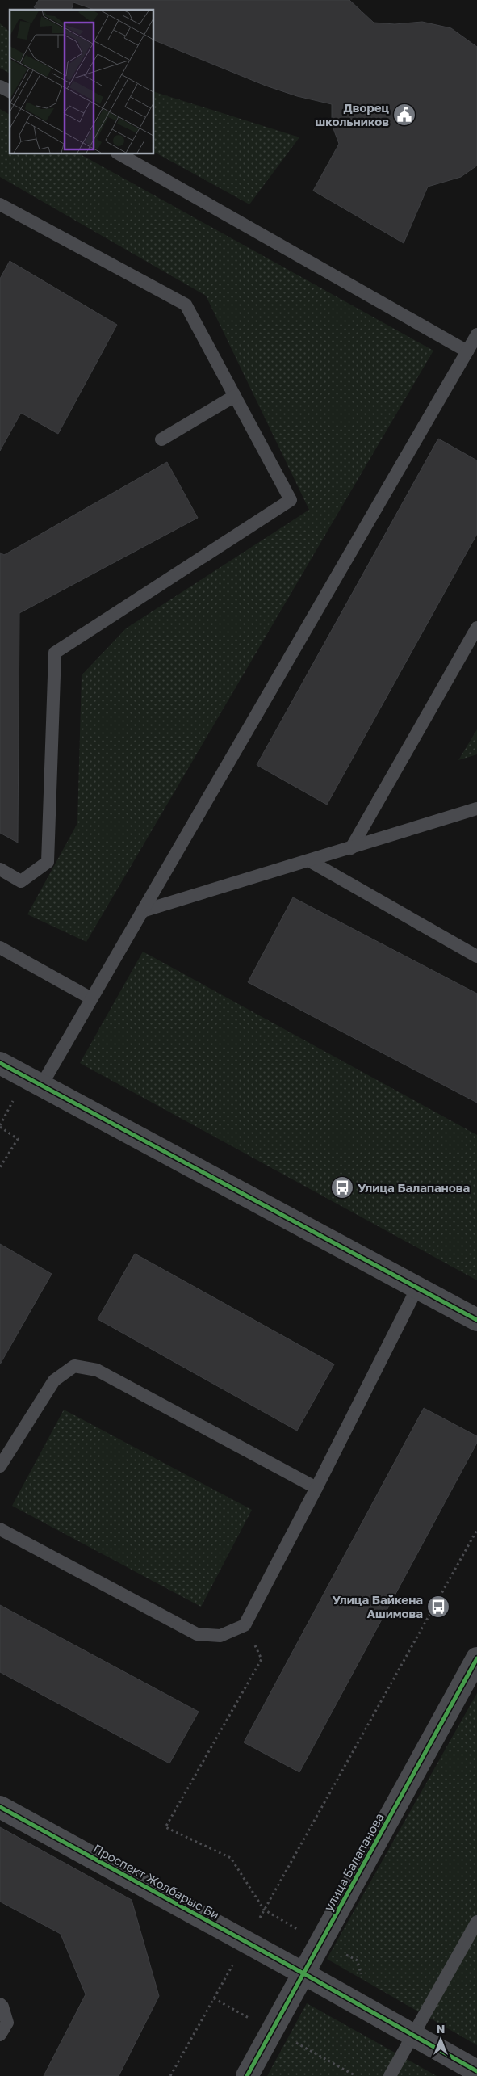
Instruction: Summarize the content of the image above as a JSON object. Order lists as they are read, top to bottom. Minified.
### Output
{"streets":{"street":["улица Балапанова","Проспект Жолбарыс Би"]},"crossings":[["улица Балапанова","Проспект Жолбарыс Би"]],"places":{"public building":["Дворец школьников"],"bus stop":["Улица Балапанова","Улица Байкена Ашимова"]},"north":"top"}
